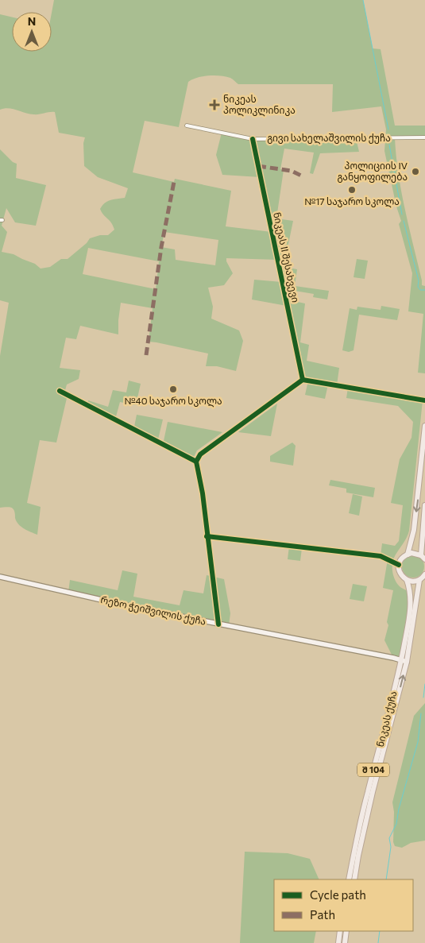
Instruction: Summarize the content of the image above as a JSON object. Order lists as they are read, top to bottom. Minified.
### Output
{"streets":{"main road":["რეზო ჭეიშვილის ქუჩა","ნიკეას ქუჩა","შ 104"],"street":["გივი სახელაშვილის ქუჩა","ნიკეას II შესახვევი"]},"crossings":[["გივი სახელაშვილის ქუჩა","ნიკეას II შესახვევი"],["რეზო ჭეიშვილის ქუჩა","ნიკეას ქუჩა"]],"places":{"health":["ნიკეას პოლიკლინიკა"],"other":["პოლიციის IV განყოფილება","№17 საჯარო სკოლა","№40 საჯარო სკოლა"]},"legend":["Cycle path","Path"],"north":"top"}
